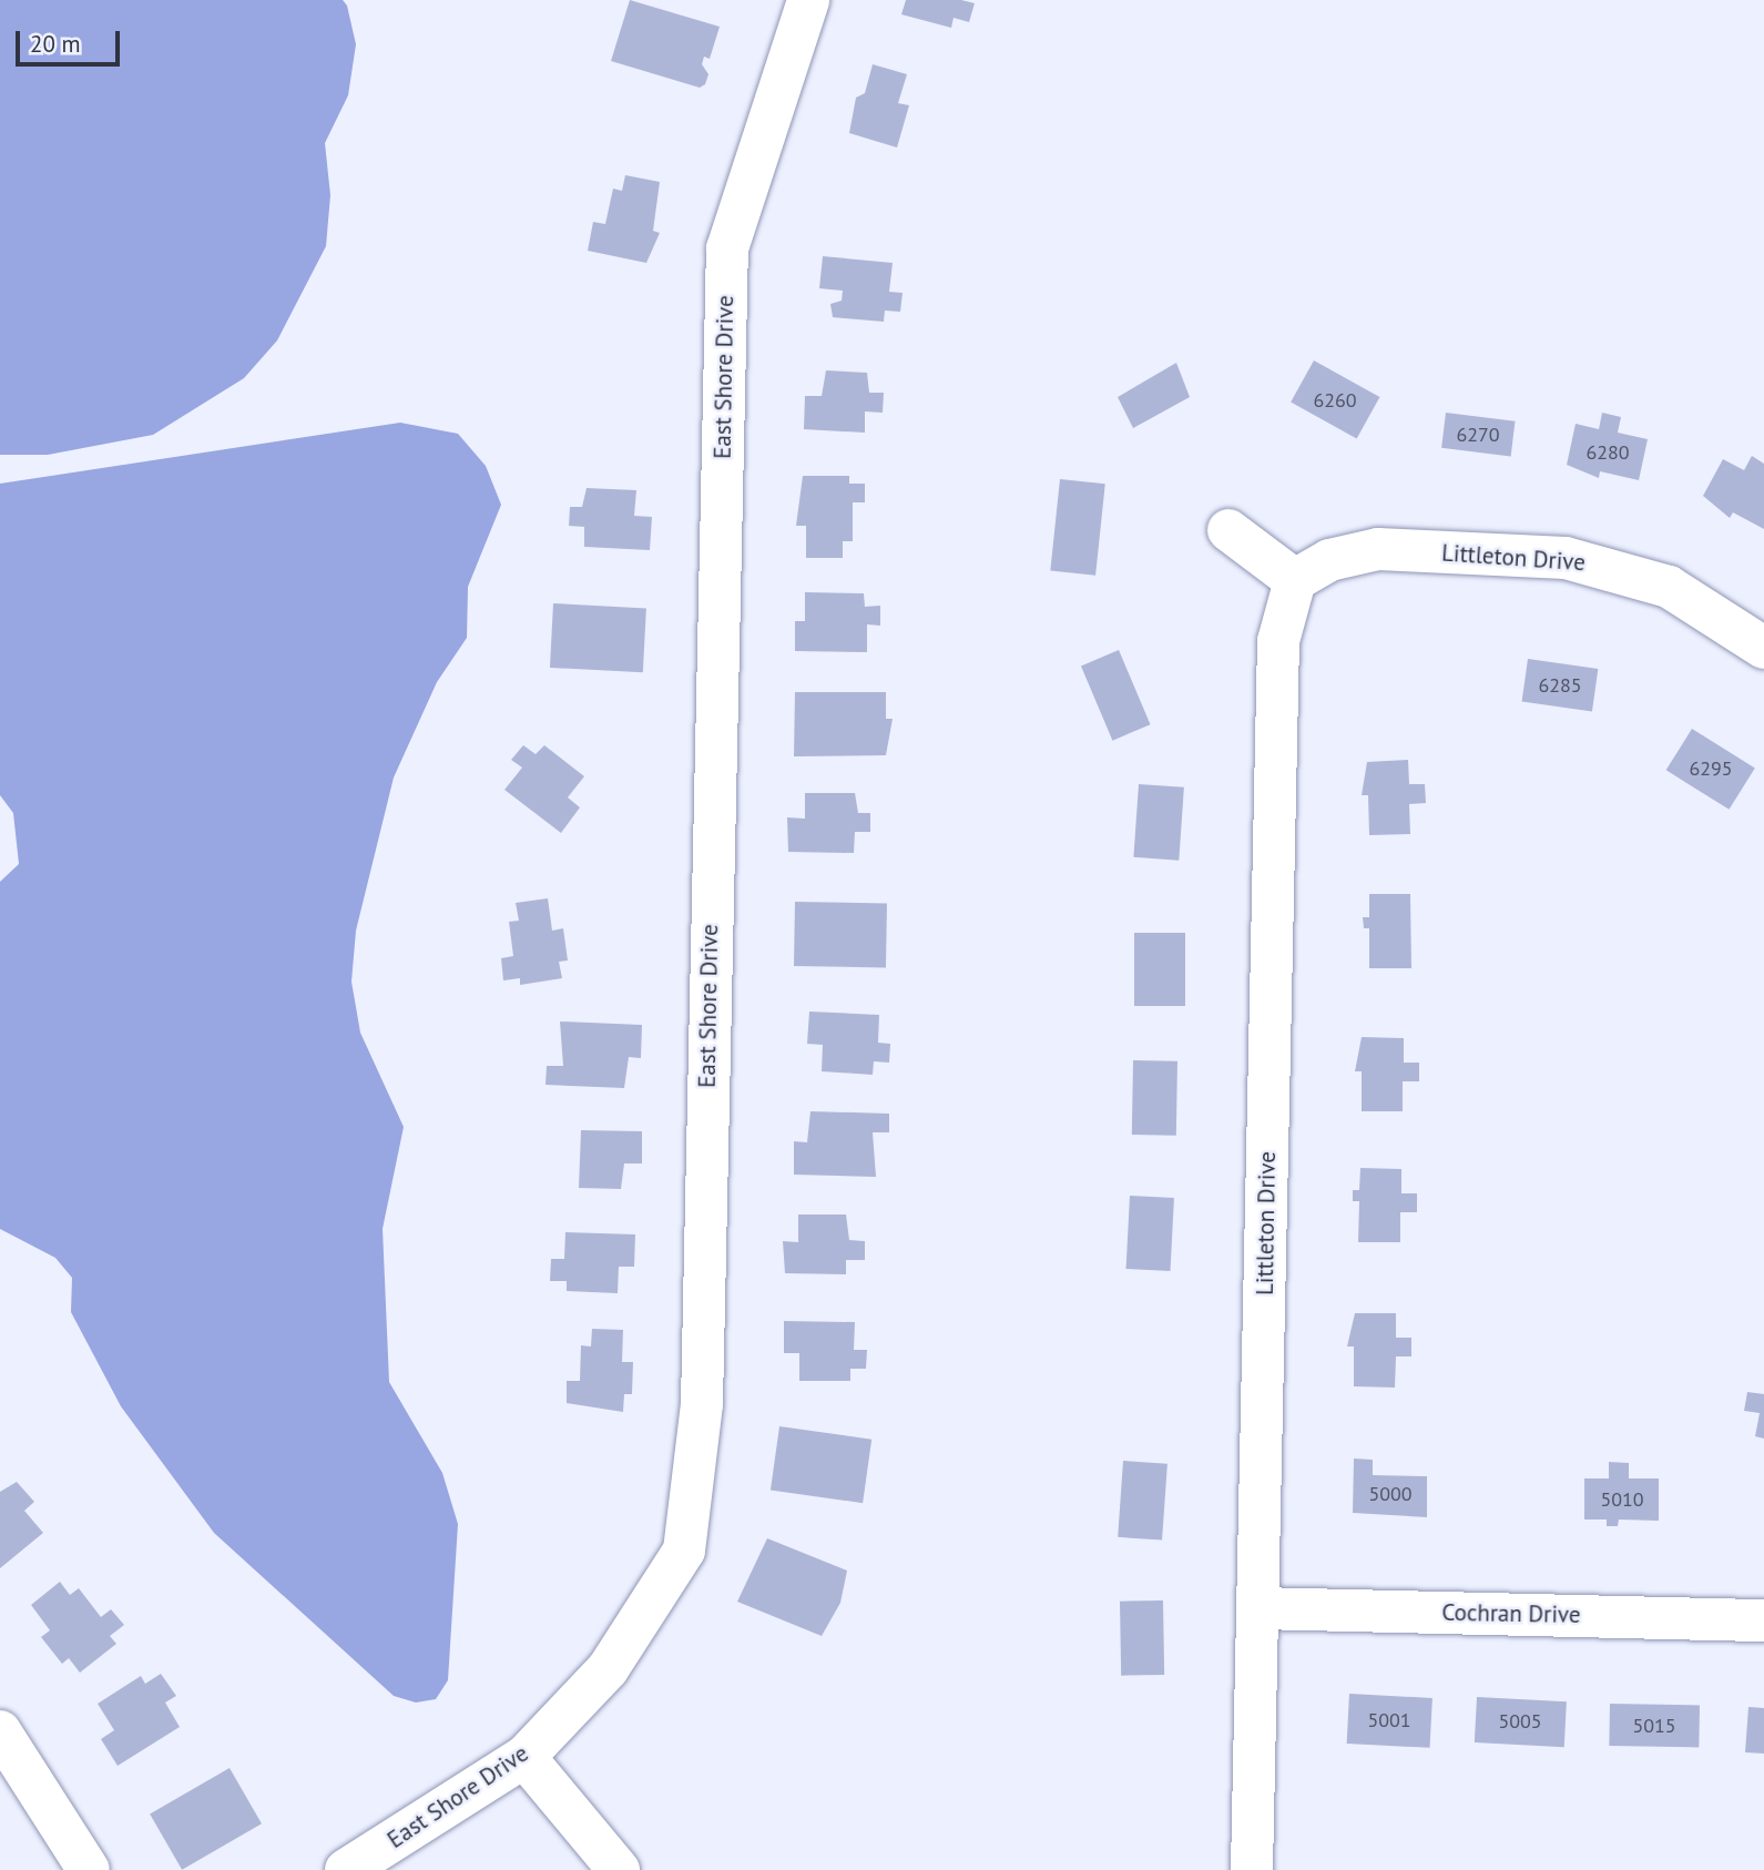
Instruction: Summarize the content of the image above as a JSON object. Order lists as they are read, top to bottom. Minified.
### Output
{"streets":{"street":["East Shore Drive","Littleton Drive","Cochran Drive"]},"crossings":[["Littleton Drive","Cochran Drive"]],"house_numbers":["6260","6270","6280","6285","6295","5000","5010","5001","5005","5015"],"scale_bar":"20 m"}
